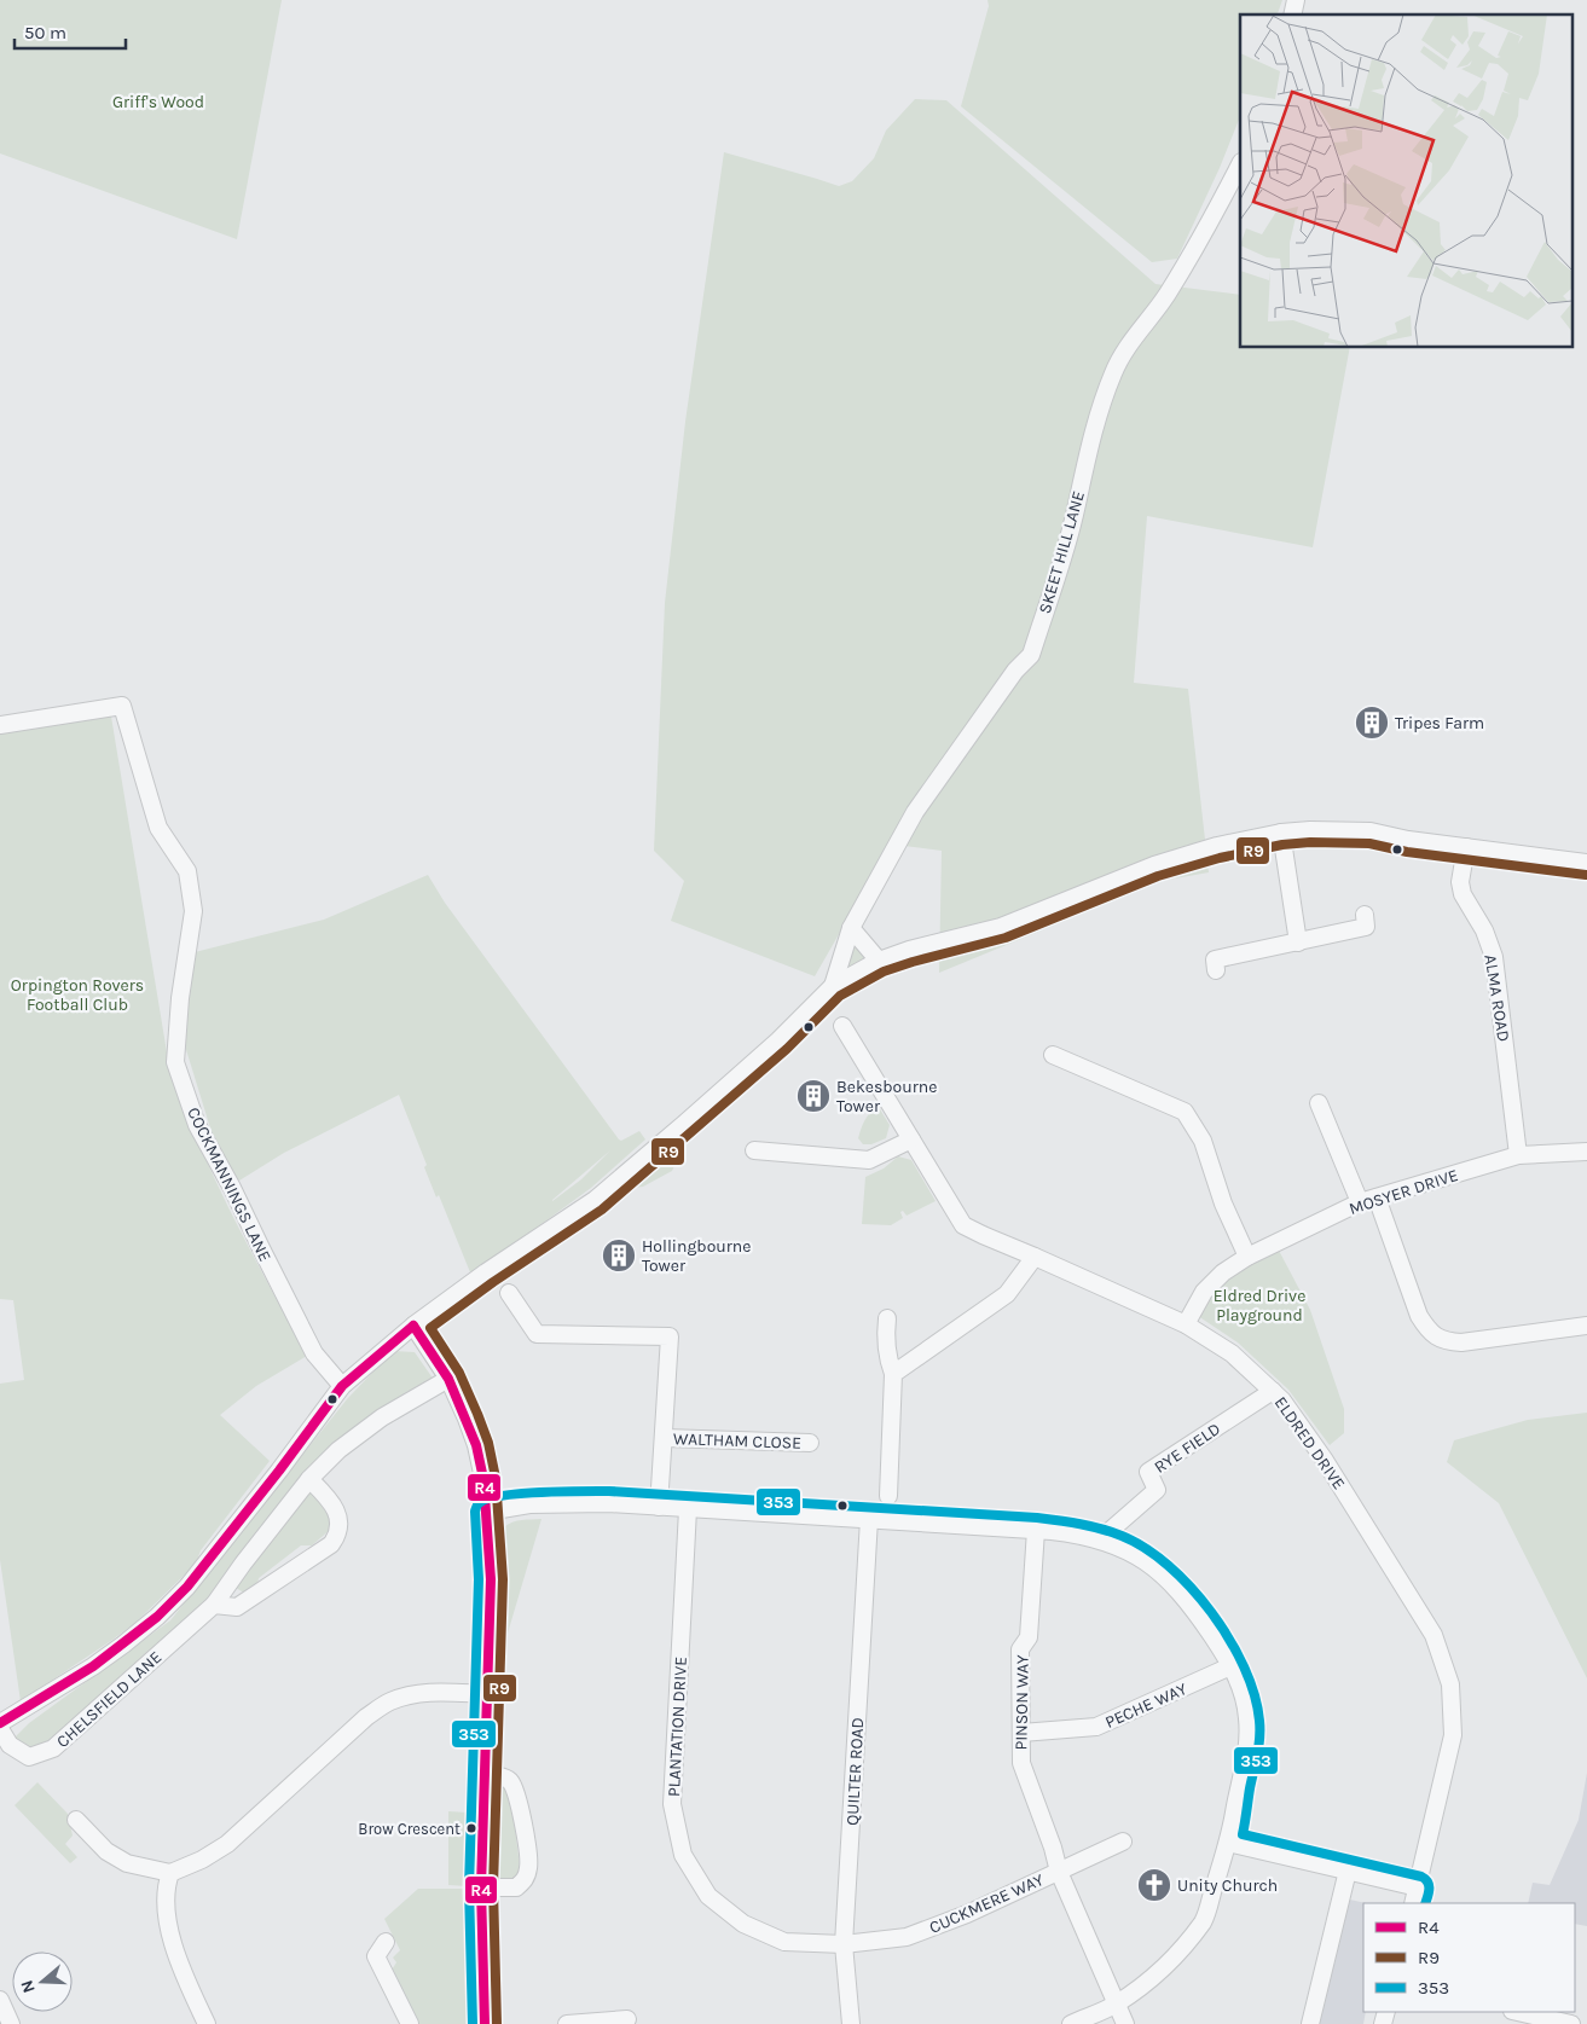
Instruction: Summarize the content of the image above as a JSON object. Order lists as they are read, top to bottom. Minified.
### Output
{"streets":{"street":["SKEET HILL LANE","ALMA ROAD","COCKMANNINGS LANE","MOSYER DRIVE","WALTHAM CLOSE","ELDRED DRIVE","RYE FIELD","CHELSFIELD LANE","PINSON WAY","PECHE WAY","PLANTATION DRIVE","QUILTER ROAD","CUCKMERE WAY"]},"crossings":[["SKEET HILL LANE","CHELSFIELD LANE"],["ALMA ROAD","MOSYER DRIVE"],["ALMA ROAD","CHELSFIELD LANE"],["COCKMANNINGS LANE","CHELSFIELD LANE"],["MOSYER DRIVE","ELDRED DRIVE"],["ELDRED DRIVE","RYE FIELD"],["PINSON WAY","PECHE WAY"],["PINSON WAY","CUCKMERE WAY"],["PLANTATION DRIVE","QUILTER ROAD"],["PLANTATION DRIVE","CUCKMERE WAY"],["QUILTER ROAD","CUCKMERE WAY"]],"parks":["Griff's Wood","Orpington Rovers Football Club","Eldred Drive Playground"],"places":{"building":["Tripes Farm","Bekesbourne Tower","Hollingbourne Tower"],"other":["Brow Crescent"],"church":["Unity Church"]},"lines":["transit line R9","transit line R4","transit line 353"],"legend":["R4","R9","353"],"scale_bar":"50 m","north":"left"}
